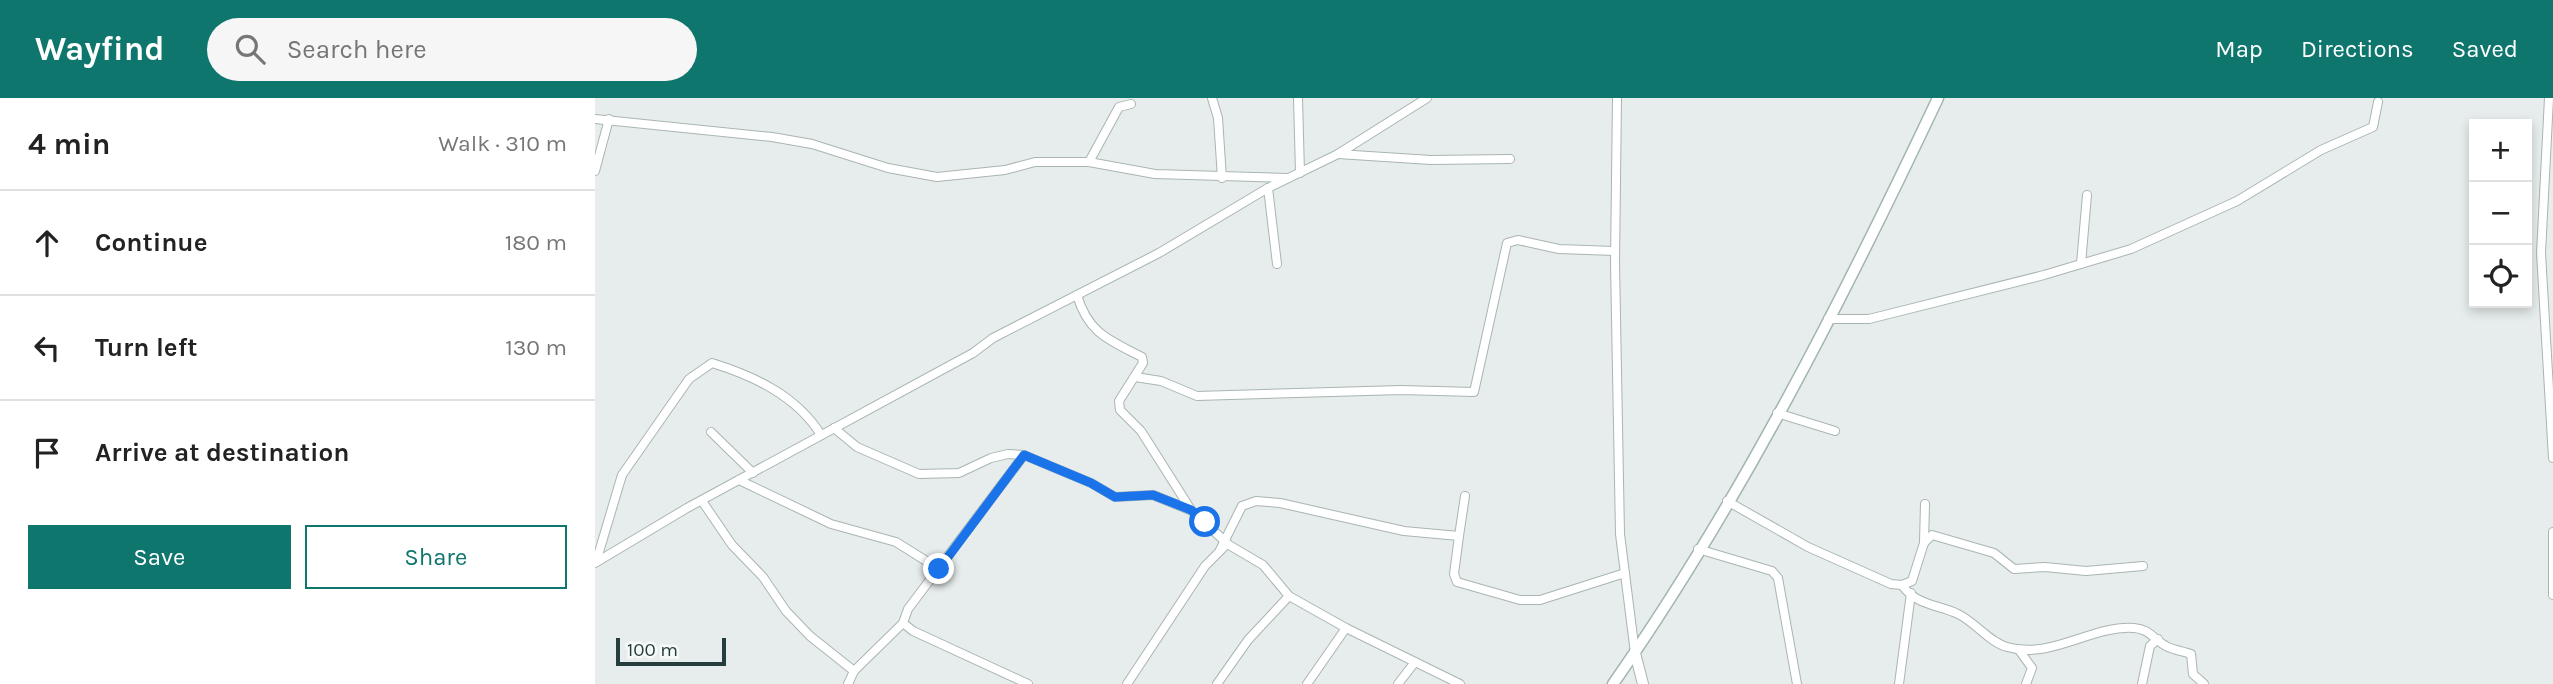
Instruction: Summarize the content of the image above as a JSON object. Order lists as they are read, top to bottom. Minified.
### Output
{"scale_bar":"100 m","page":{"header":"Wayfind","search":"Search here","nav":["Map","Directions","Saved"],"heading":["4 min","Walk · 310 m"],"map_buttons":["+","−"],"list":[["Continue","180 m"],["Turn left","130 m"],"Arrive at destination"],"buttons":["Save","Share"],"scale":"100 m"}}
